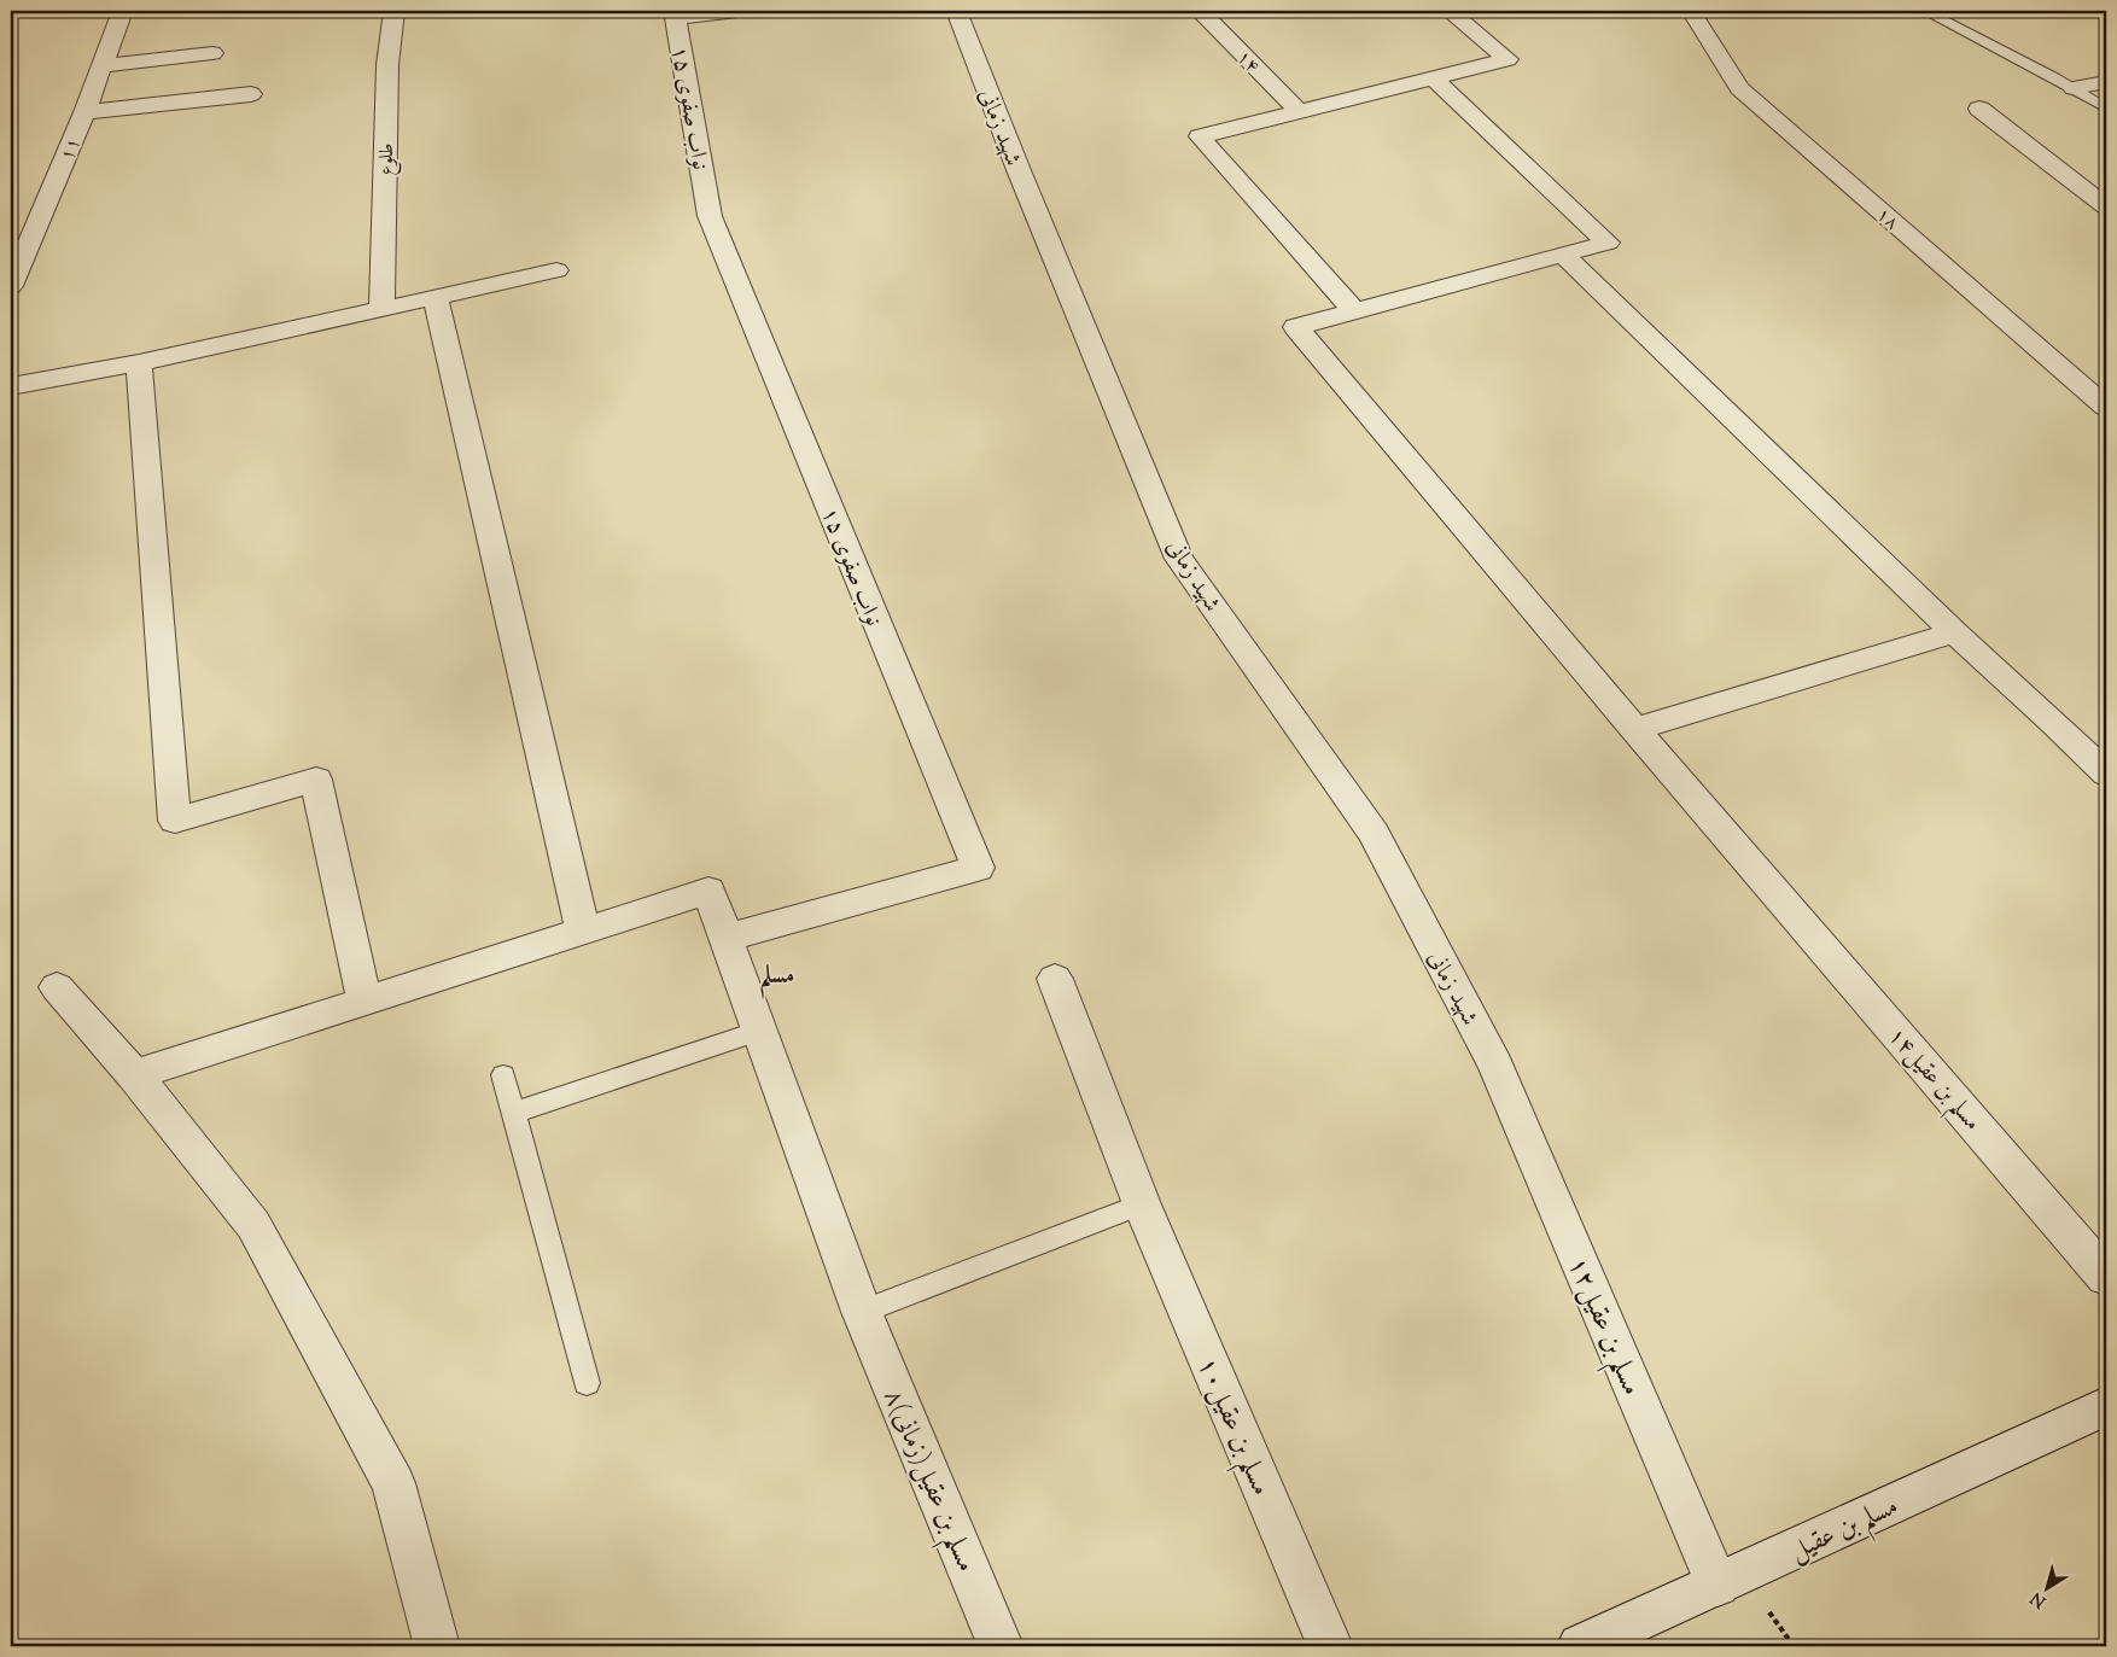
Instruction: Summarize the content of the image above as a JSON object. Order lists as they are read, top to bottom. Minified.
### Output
{"streets":{"street":["۱۴","نواب صفوی ۱۵","شهید زمانی","۱۱","طلوع","۱۸","مسلم بن عقیل۱۴","مسلم بن عقیل۱۲","مسلم بن عقیل۱۰","۸مسلم بن عقیل(زمانی)","مسلم بن عقیل"]},"crossings":[["نواب صفوی ۱۵","۸مسلم بن عقیل(زمانی)"],["شهید زمانی","مسلم بن عقیل۱۲"],["مسلم بن عقیل۱۲","مسلم بن عقیل"]],"districts":["مسلم"],"north":"bottom left"}
